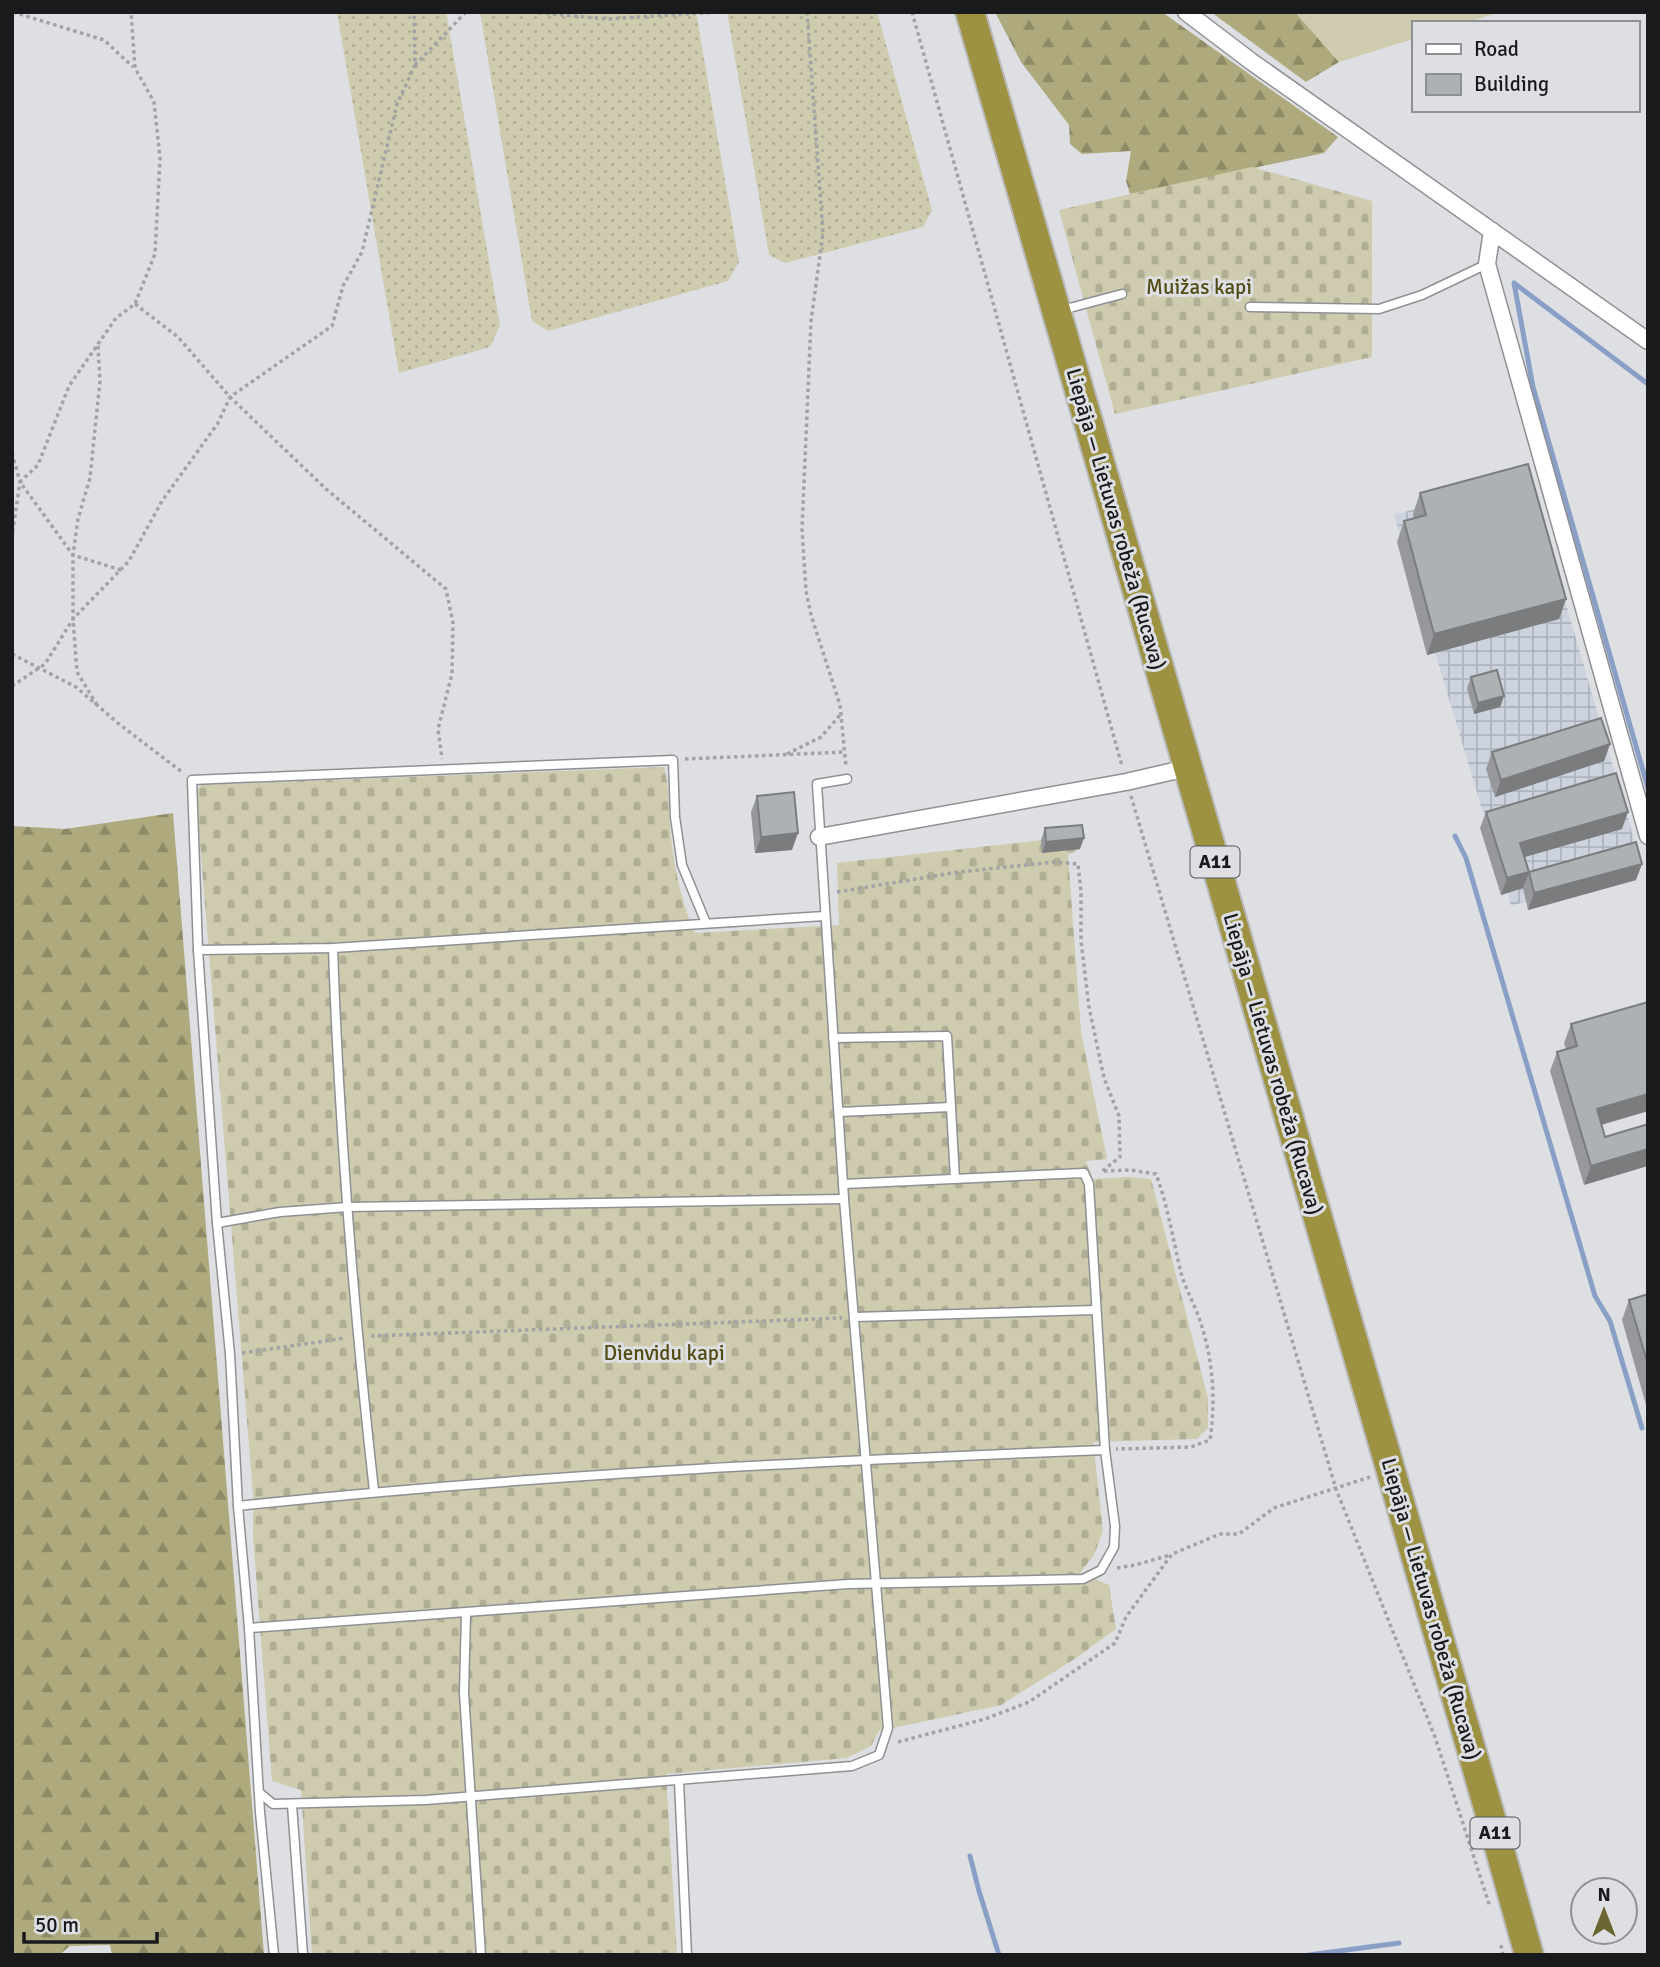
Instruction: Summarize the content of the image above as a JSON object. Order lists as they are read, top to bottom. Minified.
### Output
{"streets":{"highway":["Liepāja — Lietuvas robeža (Rucava)","A11"]},"parks":["Muižas kapi","Dienvidu kapi"],"legend":["Road","Building"],"scale_bar":"50 m","north":"top"}
